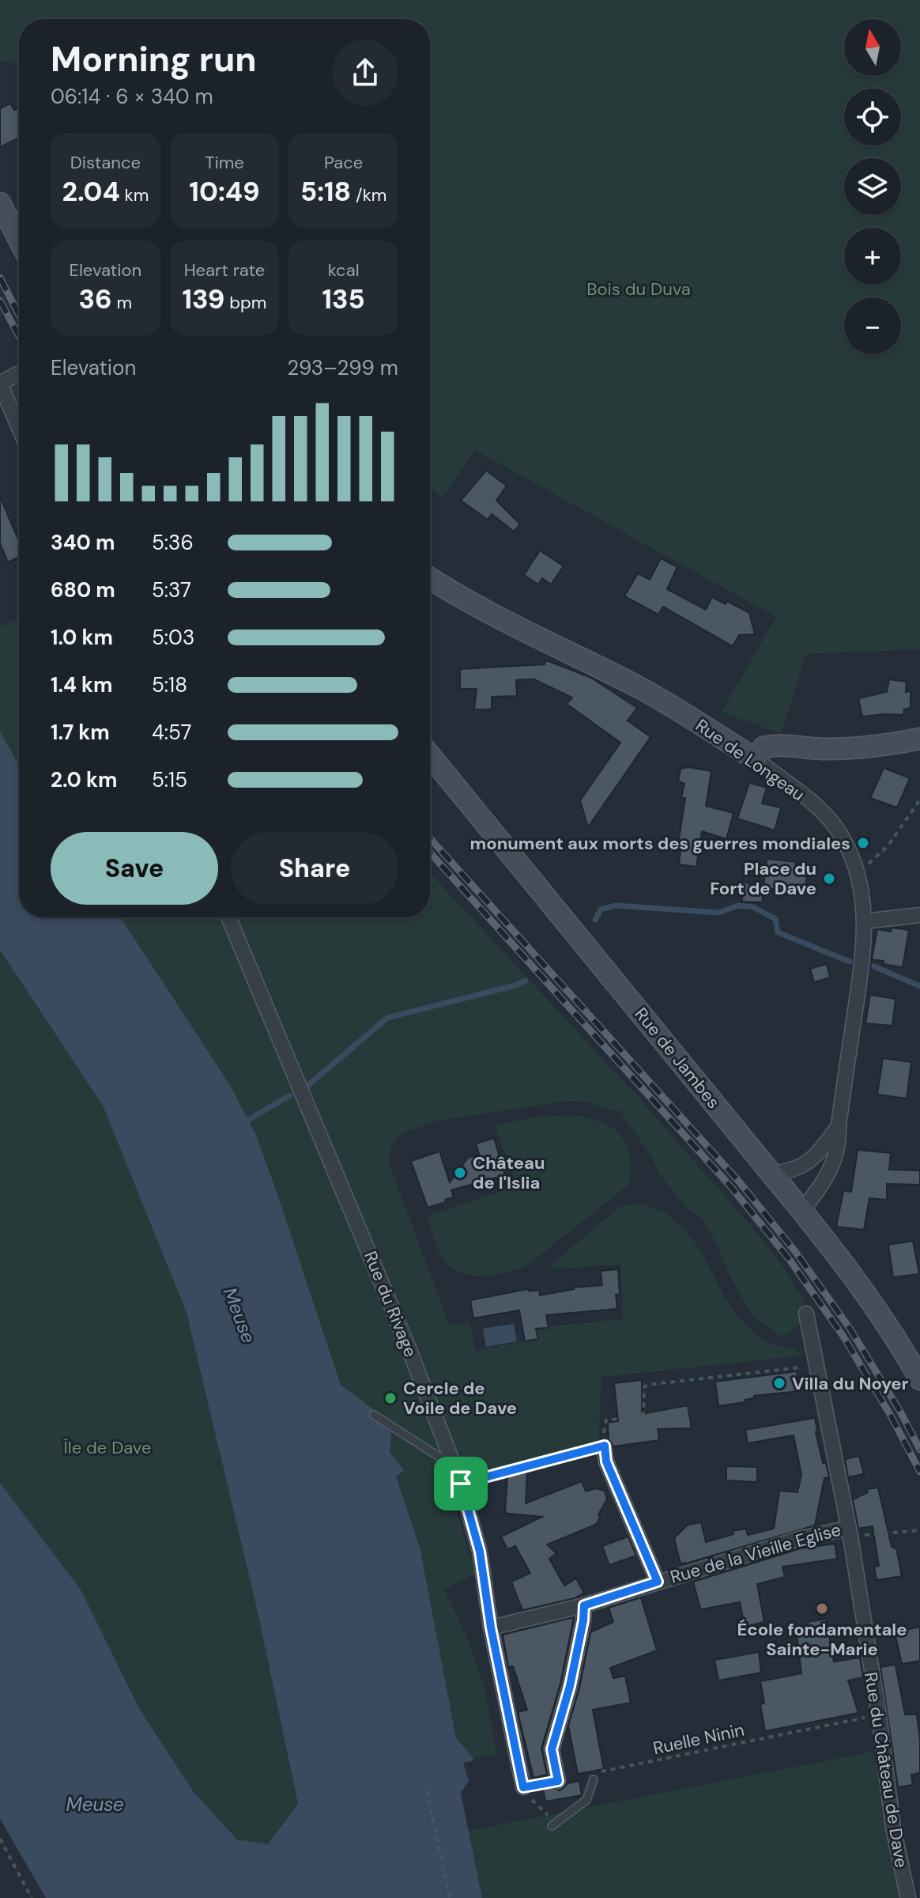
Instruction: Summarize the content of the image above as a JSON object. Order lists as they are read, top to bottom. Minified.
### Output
{"streets":{"main road":["Rue de Longeau","Rue de Jambes"],"street":["Rue du Rivage","Rue de la Vieille Eglise","Rue du Château de Dave"],"path":["Ruelle Ninin"]},"crossings":[["Rue de Longeau","Rue de Jambes"],["Rue du Rivage","Rue de la Vieille Eglise"],["Rue de la Vieille Eglise","Rue du Château de Dave"],["Ruelle Ninin","Rue du Château de Dave"]],"water":["Meuse"],"parks":["Bois du Duva","Île de Dave"],"places":["monument aux morts des guerres mondiales","Place du Fort de Dave","Château de l'Islia","Villa du Noyer","Cercle de Voile de Dave","École fondamentale Sainte-Marie"],"north":"top","page":{"map_buttons":["+","−"],"heading":["Morning run","06:14 · 6 × 340 m"],"stats":[["Distance","2.04 km"],["Time","10:49"],["Pace","5:18 /km"],["Elevation","36 m"],["Heart rate","139 bpm"],["kcal","135"]],"chart":["Elevation","293–299 m"],"list":[{"name":"340 m","note":"5:36"},{"name":"680 m","note":"5:37"},{"name":"1.0 km","note":"5:03"},{"name":"1.4 km","note":"5:18"},{"name":"1.7 km","note":"4:57"},{"name":"2.0 km","note":"5:15"}],"buttons":["Save","Share"]}}
